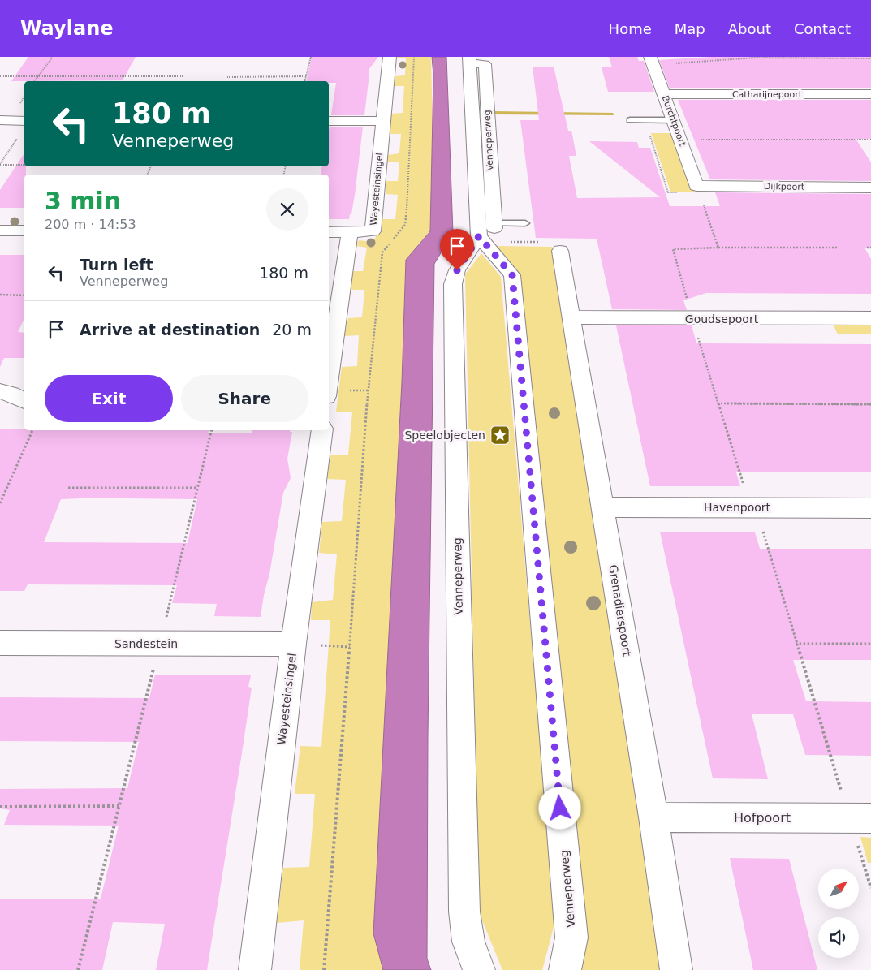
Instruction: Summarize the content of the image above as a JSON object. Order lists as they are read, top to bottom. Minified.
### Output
{"streets":{"street":["Catharijnepoort","Burchtpoort","Venneperweg","Dijkpoort","Wayesteinsingel","Goudsepoort","Havenpoort","Grenadierspoort","Sandestein","Hofpoort"]},"crossings":[["Catharijnepoort","Burchtpoort"],["Burchtpoort","Dijkpoort"],["Wayesteinsingel","Sandestein"],["Goudsepoort","Grenadierspoort"],["Havenpoort","Grenadierspoort"],["Grenadierspoort","Hofpoort"]],"places":{"place":["Speelobjecten"]},"north":"top right","page":{"header":"Waylane","nav":["Home","Map","About","Contact"],"turn":["180 m","Venneperweg"],"heading":["3 min","200 m · 14:53"],"list":[{"name":"Turn left","note":"Venneperweg","value":"180 m"},{"name":"Arrive at destination","value":"20 m"}],"buttons":["Exit","Share"]}}
